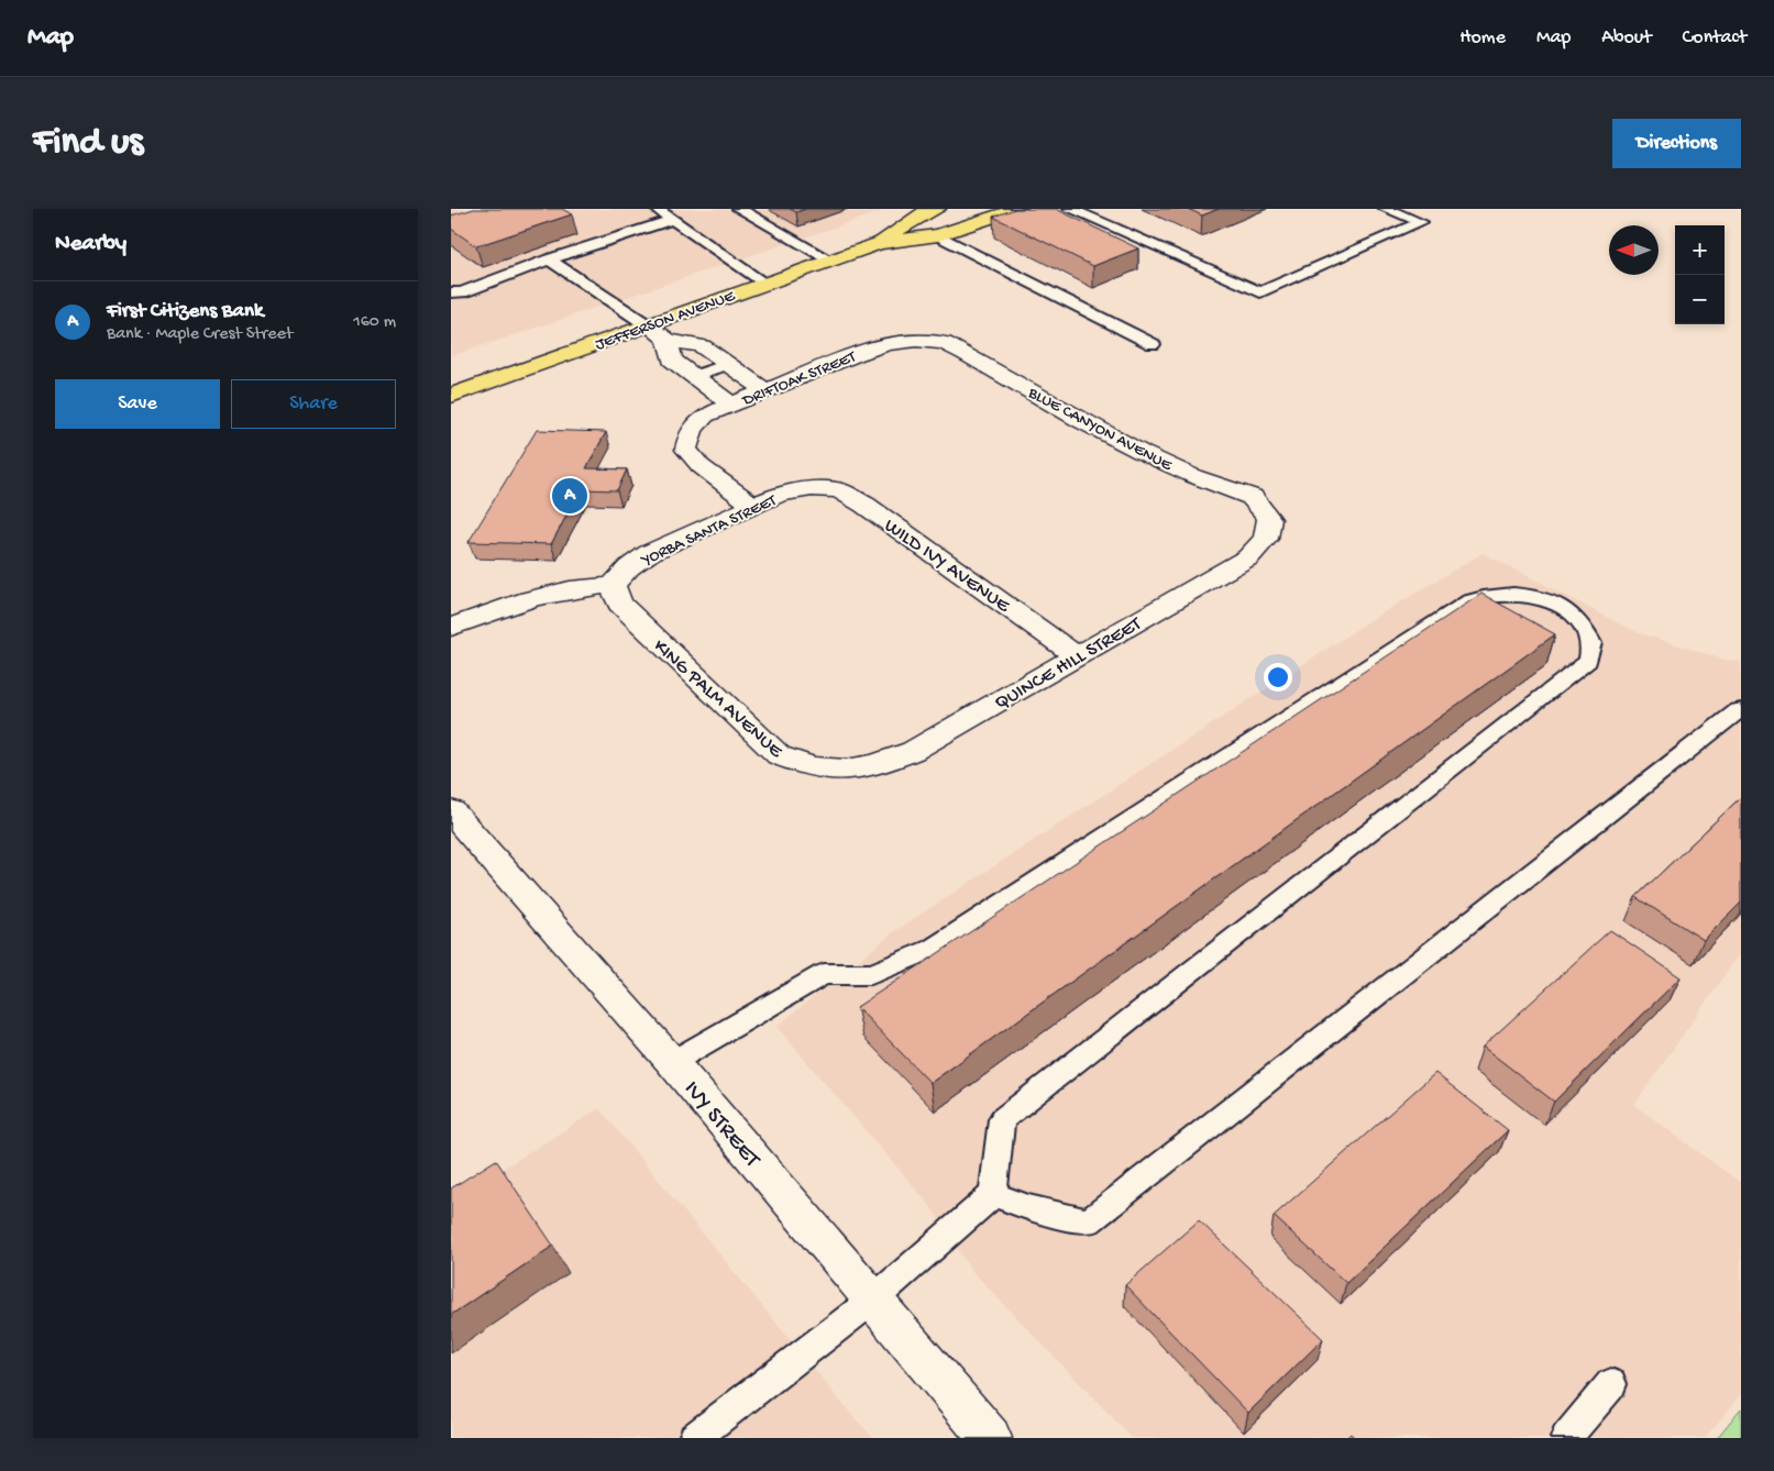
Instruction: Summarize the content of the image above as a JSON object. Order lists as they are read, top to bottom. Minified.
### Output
{"streets":{"main road":["JEFFERSON AVENUE"],"street":["DRIFTOAK STREET","BLUE CANYON AVENUE","YORBA SANTA STREET","WILD IVY AVENUE","QUINCE HILL STREET","KING PALM AVENUE","IVY STREET"]},"crossings":[["DRIFTOAK STREET","BLUE CANYON AVENUE"],["DRIFTOAK STREET","YORBA SANTA STREET"],["BLUE CANYON AVENUE","QUINCE HILL STREET"],["YORBA SANTA STREET","WILD IVY AVENUE"],["YORBA SANTA STREET","KING PALM AVENUE"],["WILD IVY AVENUE","QUINCE HILL STREET"],["QUINCE HILL STREET","KING PALM AVENUE"]],"north":"left","page":{"header":"Map","nav":["Home","Map","About","Contact"],"buttons":["Directions",["Save","Share"]],"title":"Find us","heading":"Nearby","map_buttons":["+","−"],"list":[{"mark":"A","name":"First Citizens Bank","note":"Bank · Maple Crest Street","value":"160 m"}],"pins":"A"}}
